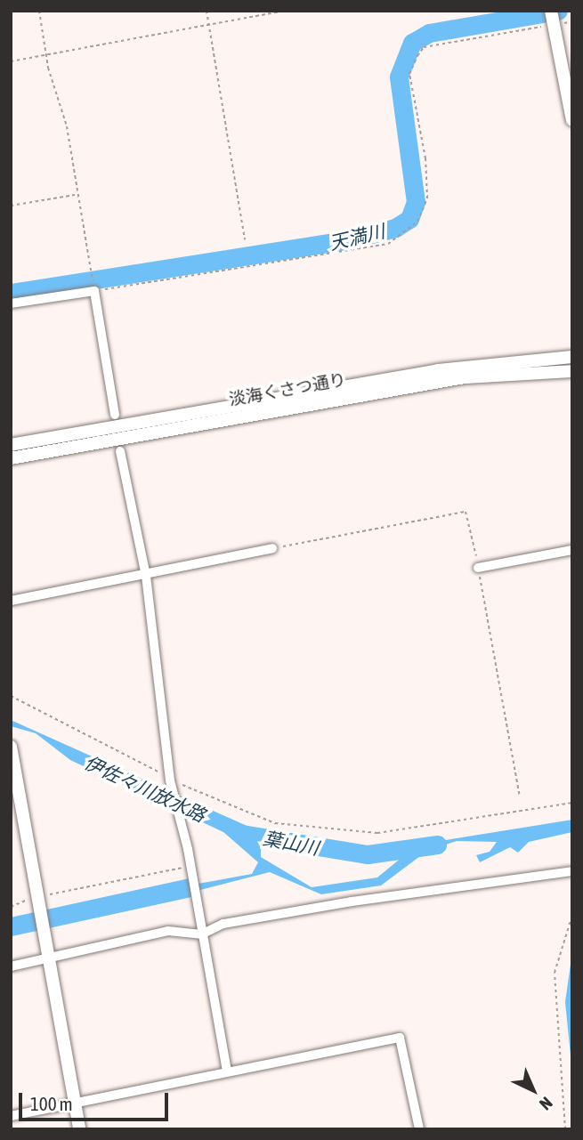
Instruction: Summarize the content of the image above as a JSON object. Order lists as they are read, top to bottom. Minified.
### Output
{"streets":{"street":["淡海くさつ通り"]},"water":["天満川","伊佐々川放水路","葉山川"],"scale_bar":"100 m","north":"bottom right"}
